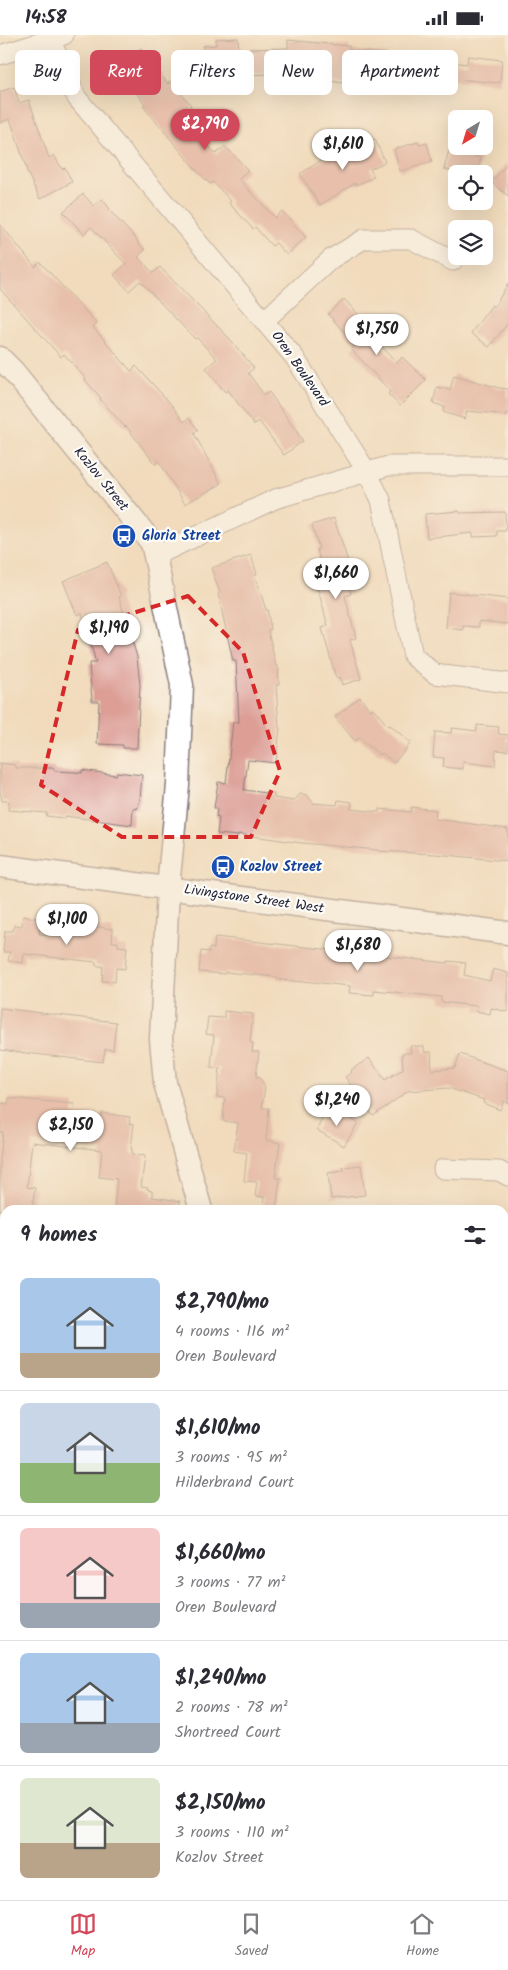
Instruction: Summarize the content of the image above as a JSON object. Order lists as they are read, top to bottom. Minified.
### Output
{"streets":{"street":["Oren Boulevard","Kozlov Street","Livingstone Street West"]},"crossings":[["Kozlov Street","Livingstone Street West"]],"places":{"bus stop":["Gloria Street","Kozlov Street"]},"north":"bottom left","page":{"status":"14:58","chip":["Buy","Rent","Filters","New","Apartment"],"price":["$2,790","$1,610","$1,750","$1,660","$1,190","$1,100","$1,680","$1,240","$2,150"],"heading":"9 homes","list":[{"name":"$2,790/mo","note":"4 rooms · 116 m² · Oren Boulevard"},{"name":"$1,610/mo","note":"3 rooms · 95 m² · Hilderbrand Court"},{"name":"$1,660/mo","note":"3 rooms · 77 m² · Oren Boulevard"},{"name":"$1,240/mo","note":"2 rooms · 78 m² · Shortreed Court"},{"name":"$2,150/mo","note":"3 rooms · 110 m² · Kozlov Street"}],"tabs":["Map","Saved","Home"]}}
